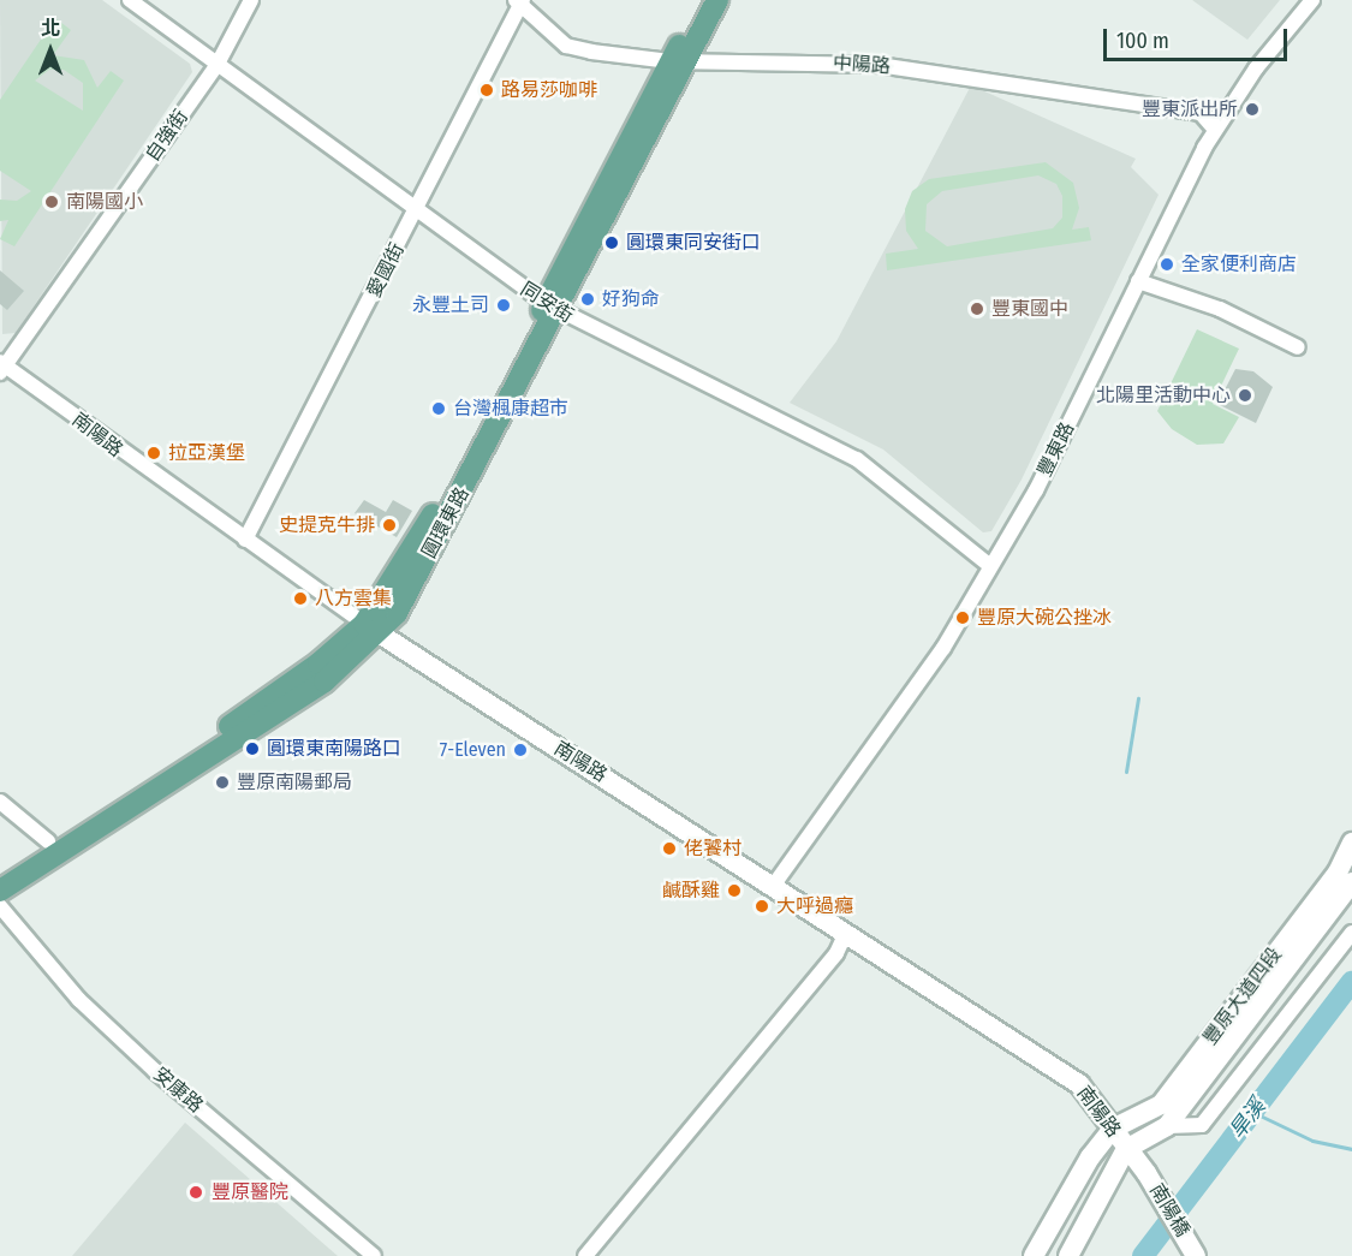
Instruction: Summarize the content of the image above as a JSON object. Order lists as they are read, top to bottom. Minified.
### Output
{"streets":{"main road":["圓環東路"],"street":["中陽路","自強街","愛國街","同安街","南陽路","豐東路","豐原大道四段","安康路","南陽橋"]},"crossings":[["中陽路","愛國街"],["中陽路","豐東路"],["中陽路","圓環東路"],["自強街","同安街"],["自強街","南陽路"],["愛國街","同安街"],["愛國街","南陽路"],["同安街","豐東路"],["同安街","圓環東路"],["南陽路","豐東路"],["南陽路","圓環東路"],["南陽路","豐原大道四段"],["南陽路","南陽橋"]],"water":["旱溪"],"places":["路易莎咖啡","豐東派出所","南陽國小","圓環東同安街口","全家便利商店","好狗命","永豐土司","豐東國中","北陽里活動中心","台灣楓康超市","拉亞漢堡","史提克牛排","八方雲集","豐原大碗公挫冰","圓環東南陽路口","7-Eleven","豐原南陽郵局","佬饕村","鹹酥雞","大呼過癮","豐原醫院"],"scale_bar":"100 m","north":"top"}
